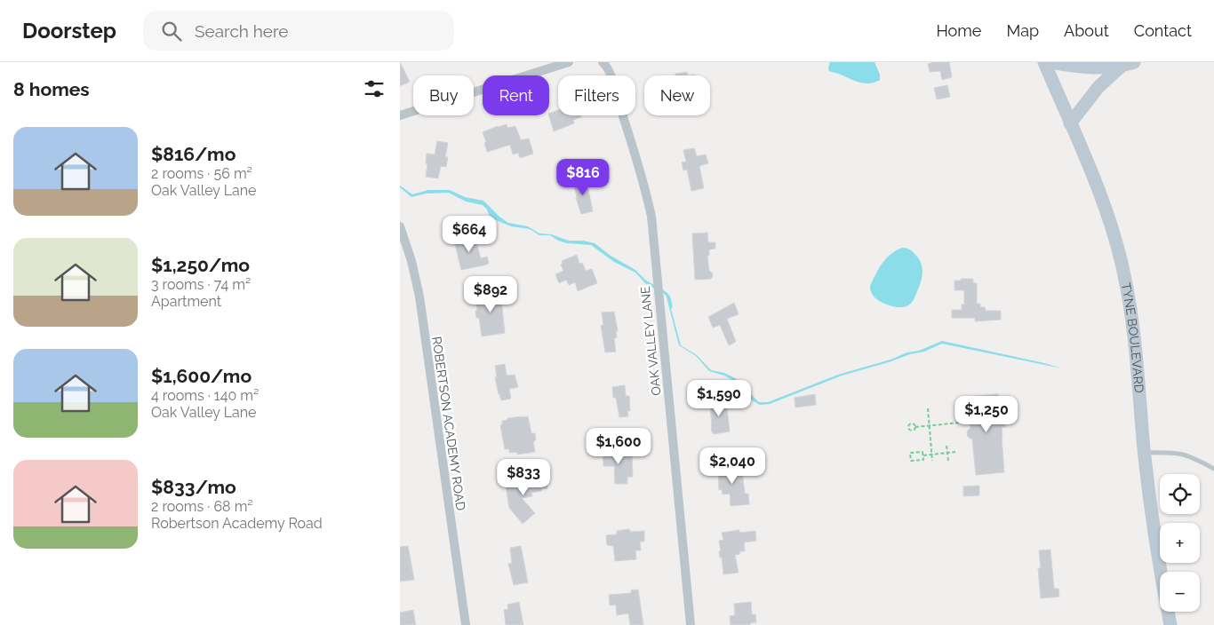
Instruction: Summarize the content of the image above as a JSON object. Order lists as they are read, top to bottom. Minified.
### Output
{"streets":{"street":["TYNE BOULEVARD","OAK VALLEY LANE","ROBERTSON ACADEMY ROAD"]},"page":{"header":"Doorstep","search":"Search here","nav":["Home","Map","About","Contact"],"heading":"8 homes","chip":["Buy","Rent","Filters","New"],"list":[{"name":"$816/mo","note":"2 rooms · 56 m² · Oak Valley Lane"},{"name":"$1,250/mo","note":"3 rooms · 74 m² · Apartment"},{"name":"$1,600/mo","note":"4 rooms · 140 m² · Oak Valley Lane"},{"name":"$833/mo","note":"2 rooms · 68 m² · Robertson Academy Road"}],"price":["$816","$664","$892","$1,590","$1,250","$1,600","$2,040","$833"],"map_buttons":["+","−"]}}
